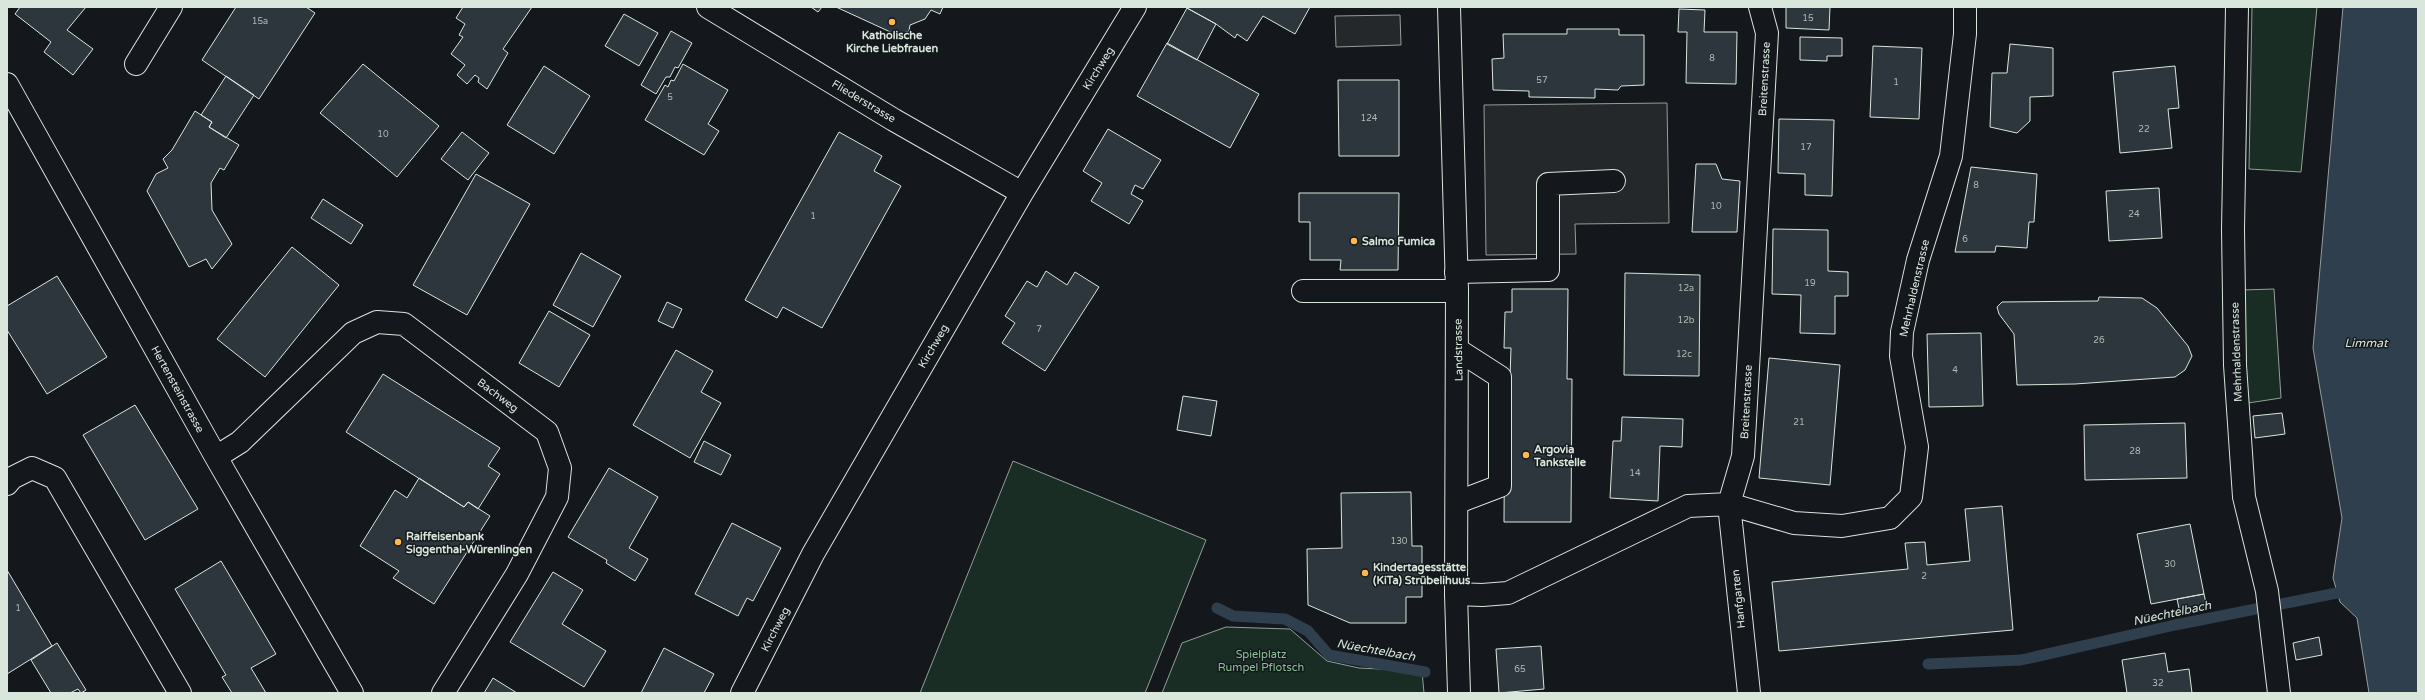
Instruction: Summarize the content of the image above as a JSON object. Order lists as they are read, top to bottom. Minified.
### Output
{"streets":{"street":["Kirchweg","Breitenstrasse","Fliederstrasse","Mehrhaldenstrasse","Landstrasse","Hertensteinstrasse","Bachweg","Hanfgarten"]},"crossings":[["Kirchweg","Fliederstrasse"],["Breitenstrasse","Mehrhaldenstrasse"],["Breitenstrasse","Hanfgarten"],["Mehrhaldenstrasse","Hanfgarten"],["Hertensteinstrasse","Bachweg"]],"water":["Limmat","Nüechtelbach"],"parks":["Spielplatz Rumpel Pflotsch"],"places":["Katholische Kirche Liebfrauen","Salmo Fumica","Argovia Tankstelle","Raiffeisenbank Siggenthal-Würenlingen","Kindertagesstätte (KiTa) Strübelihuus"],"house_numbers":["15","15a","8","57","1","5","124","22","10","17","8","10","24","1","6","19","12a","12b","7","26","12c","4","21","28","14","130","30","2","1","65","32"]}
